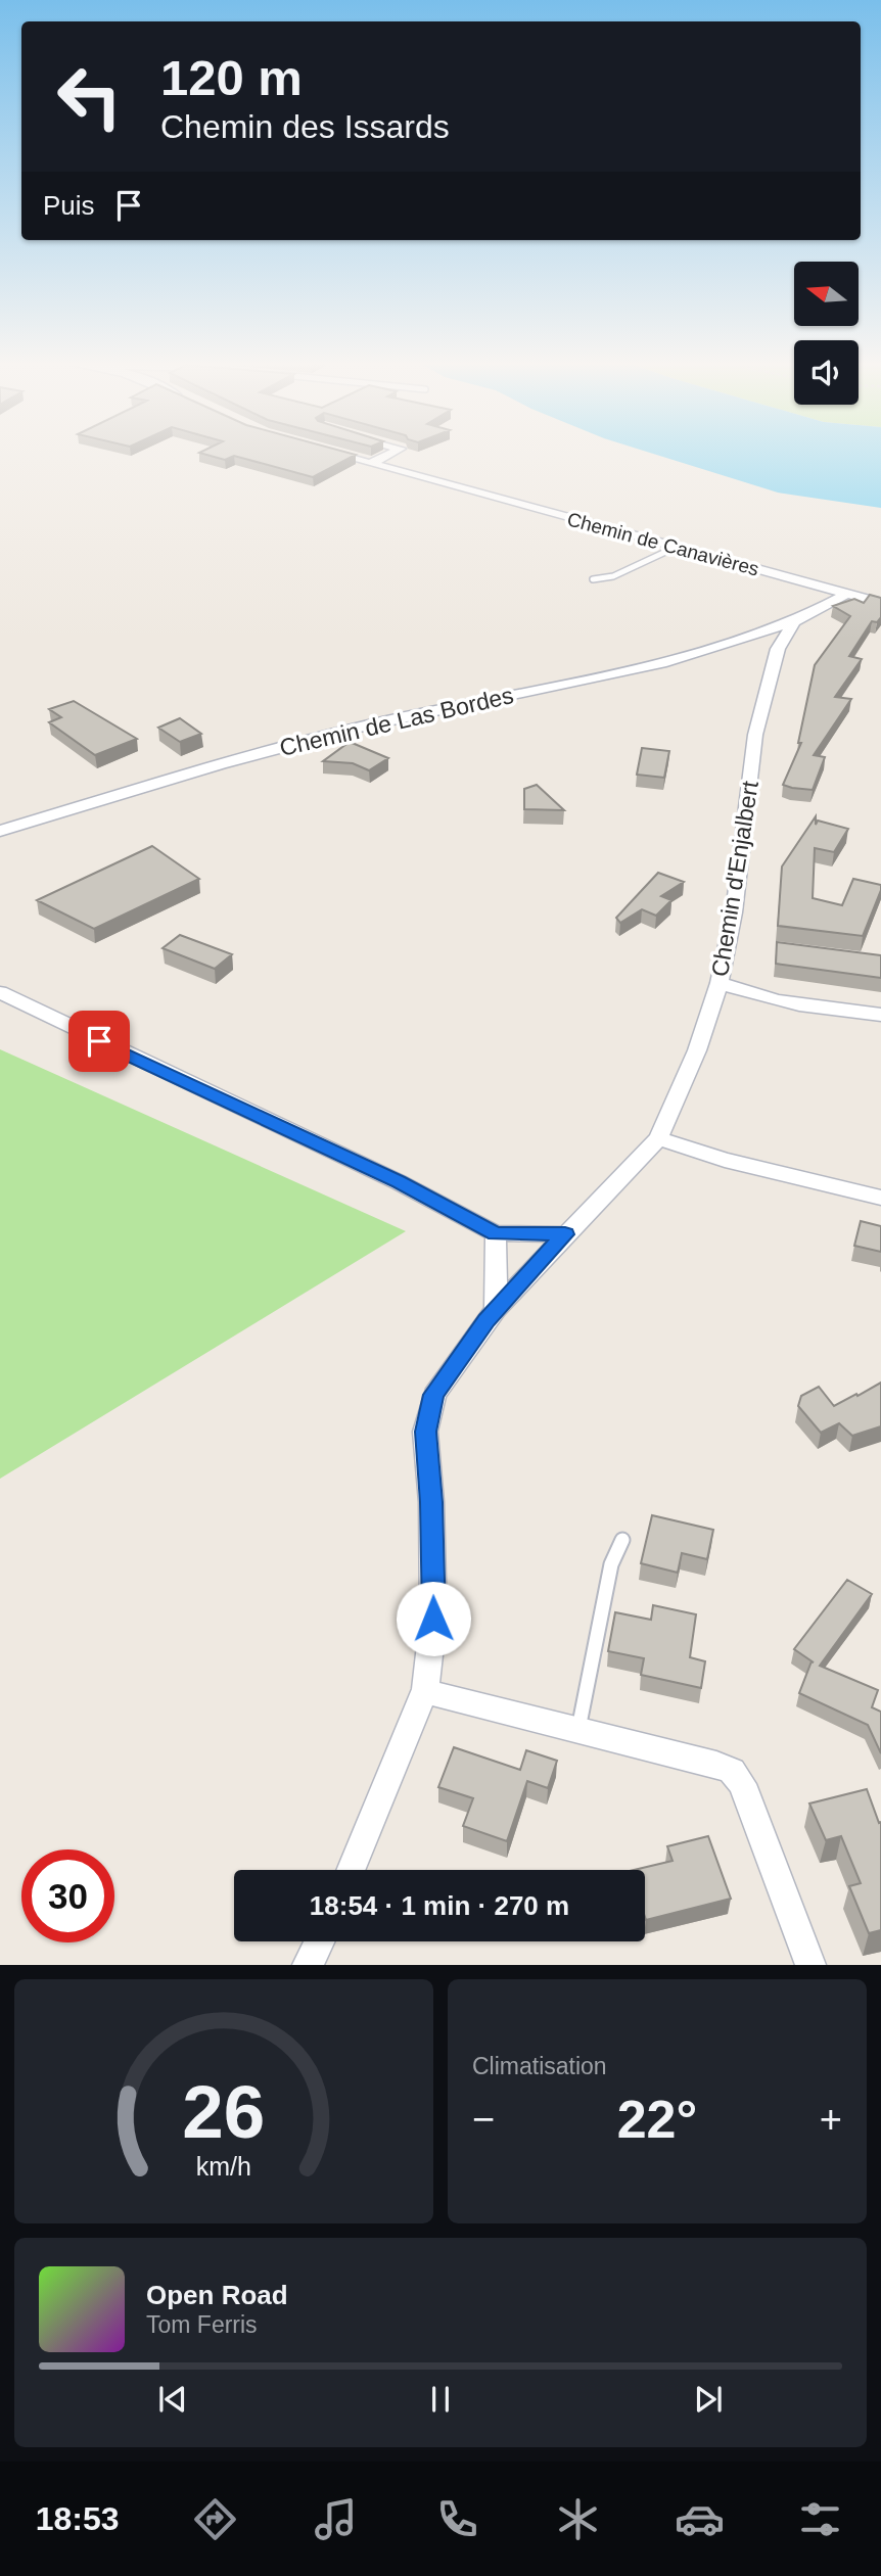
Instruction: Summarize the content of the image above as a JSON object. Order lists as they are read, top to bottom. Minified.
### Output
{"streets":{"street":["Chemin de Canavières","Chemin de Las Bordes","Chemin d'Enjalbert"]},"crossings":[["Chemin de Las Bordes","Chemin d'Enjalbert"]],"north":"left","page":{"turn":["120 m","Chemin des Issards"],"then":"Puis","limit":"30","trip":"18:54 · 1 min · 270 m","tile":"Climatisation","heat":["−","22°","+"],"song":["Open Road","Tom Ferris"],"tabs":"18:53","gauge":["26","km/h"]}}
